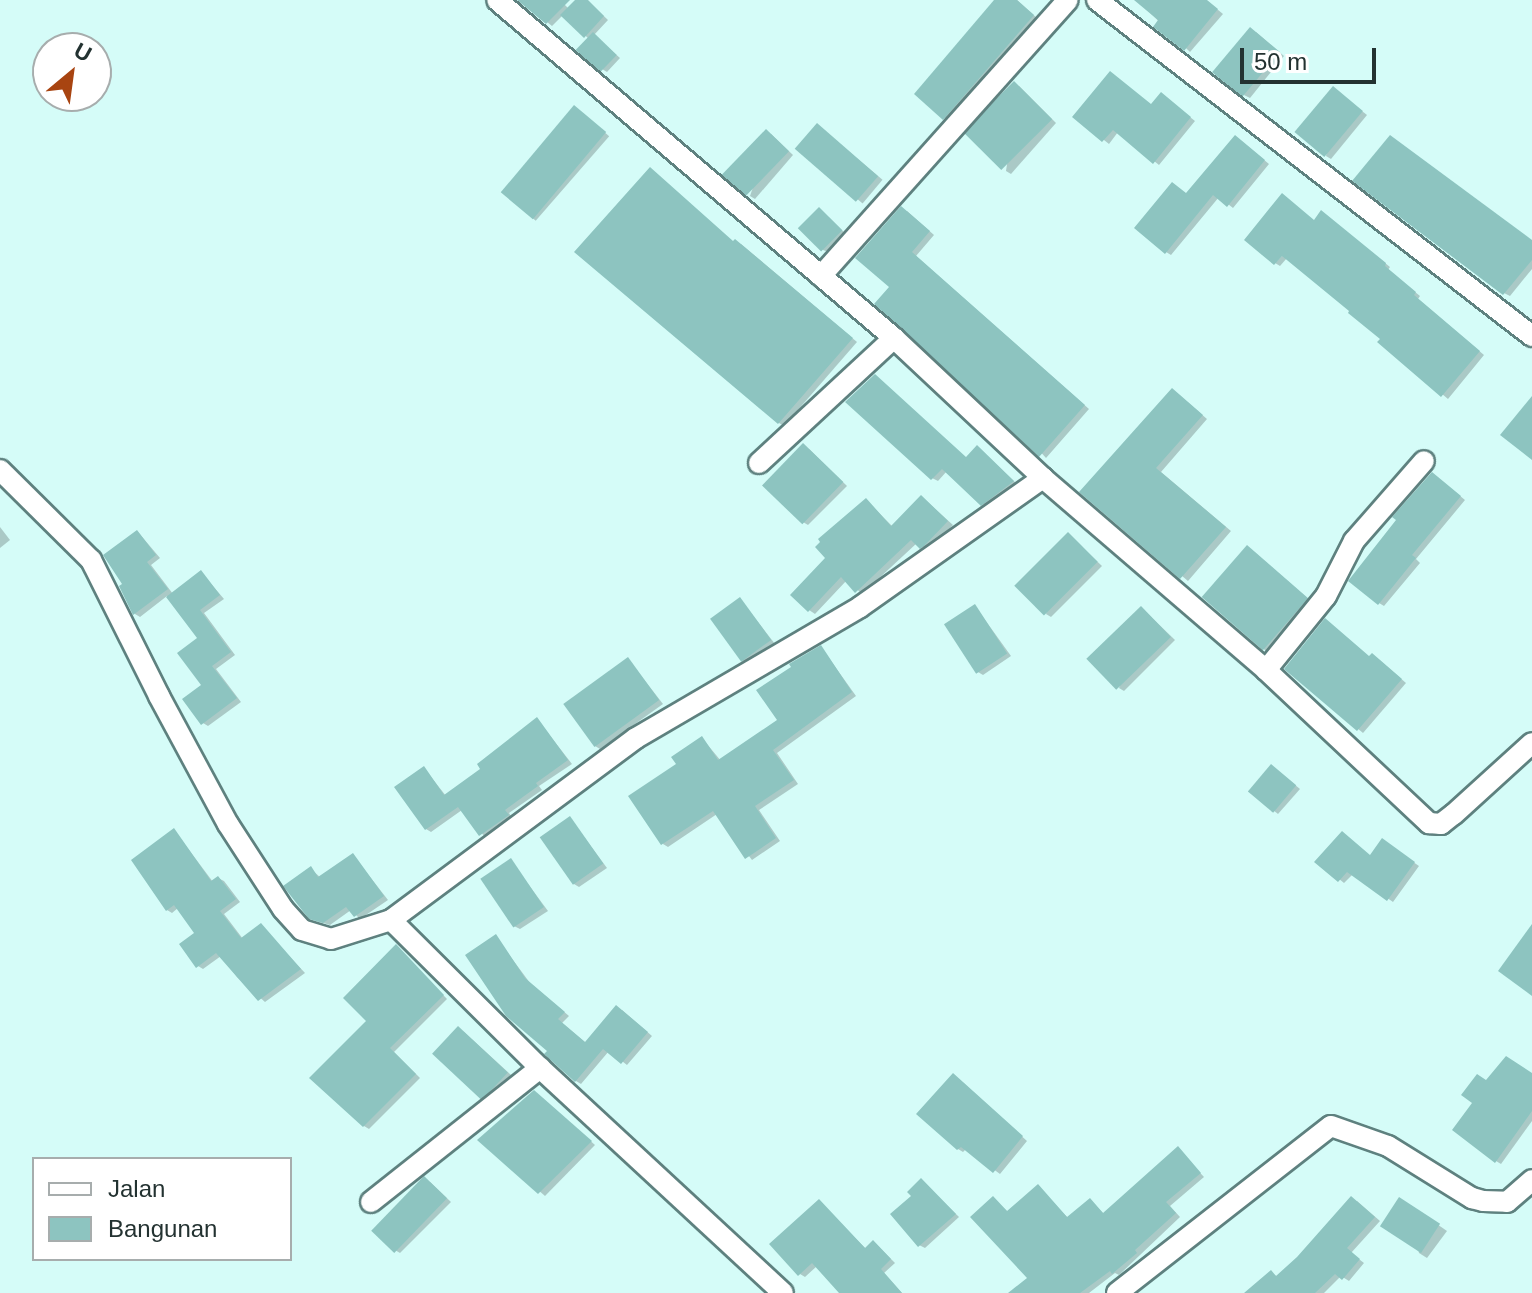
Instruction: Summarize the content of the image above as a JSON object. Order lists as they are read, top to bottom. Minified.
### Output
{"legend":["Jalan","Bangunan"],"scale_bar":"50 m","north":"top right"}
